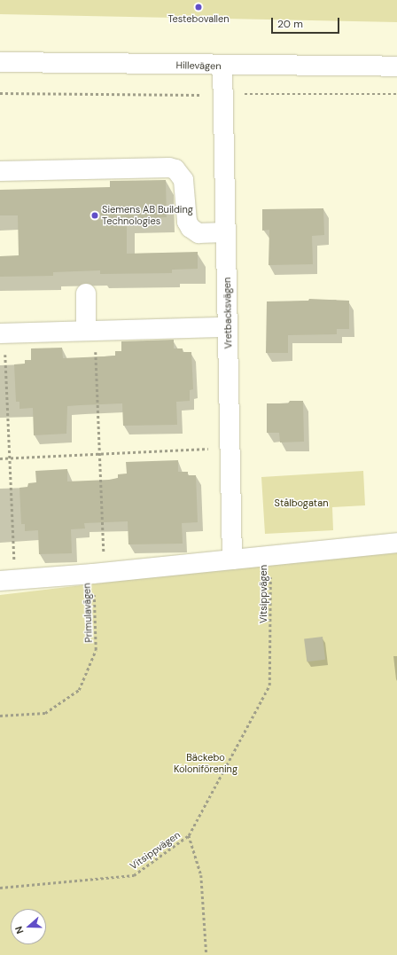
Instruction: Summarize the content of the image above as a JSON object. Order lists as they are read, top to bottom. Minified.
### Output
{"streets":{"street":["Hillevägen","Vretbacksvägen"],"path":["Vitsippvägen","Primulavägen"]},"crossings":[["Hillevägen","Vretbacksvägen"]],"parks":["Stålbogatan","Bäckebo Koloniförening"],"places":["Testebovallen","Siemens AB Building Technologies"],"scale_bar":"20 m","north":"left"}
